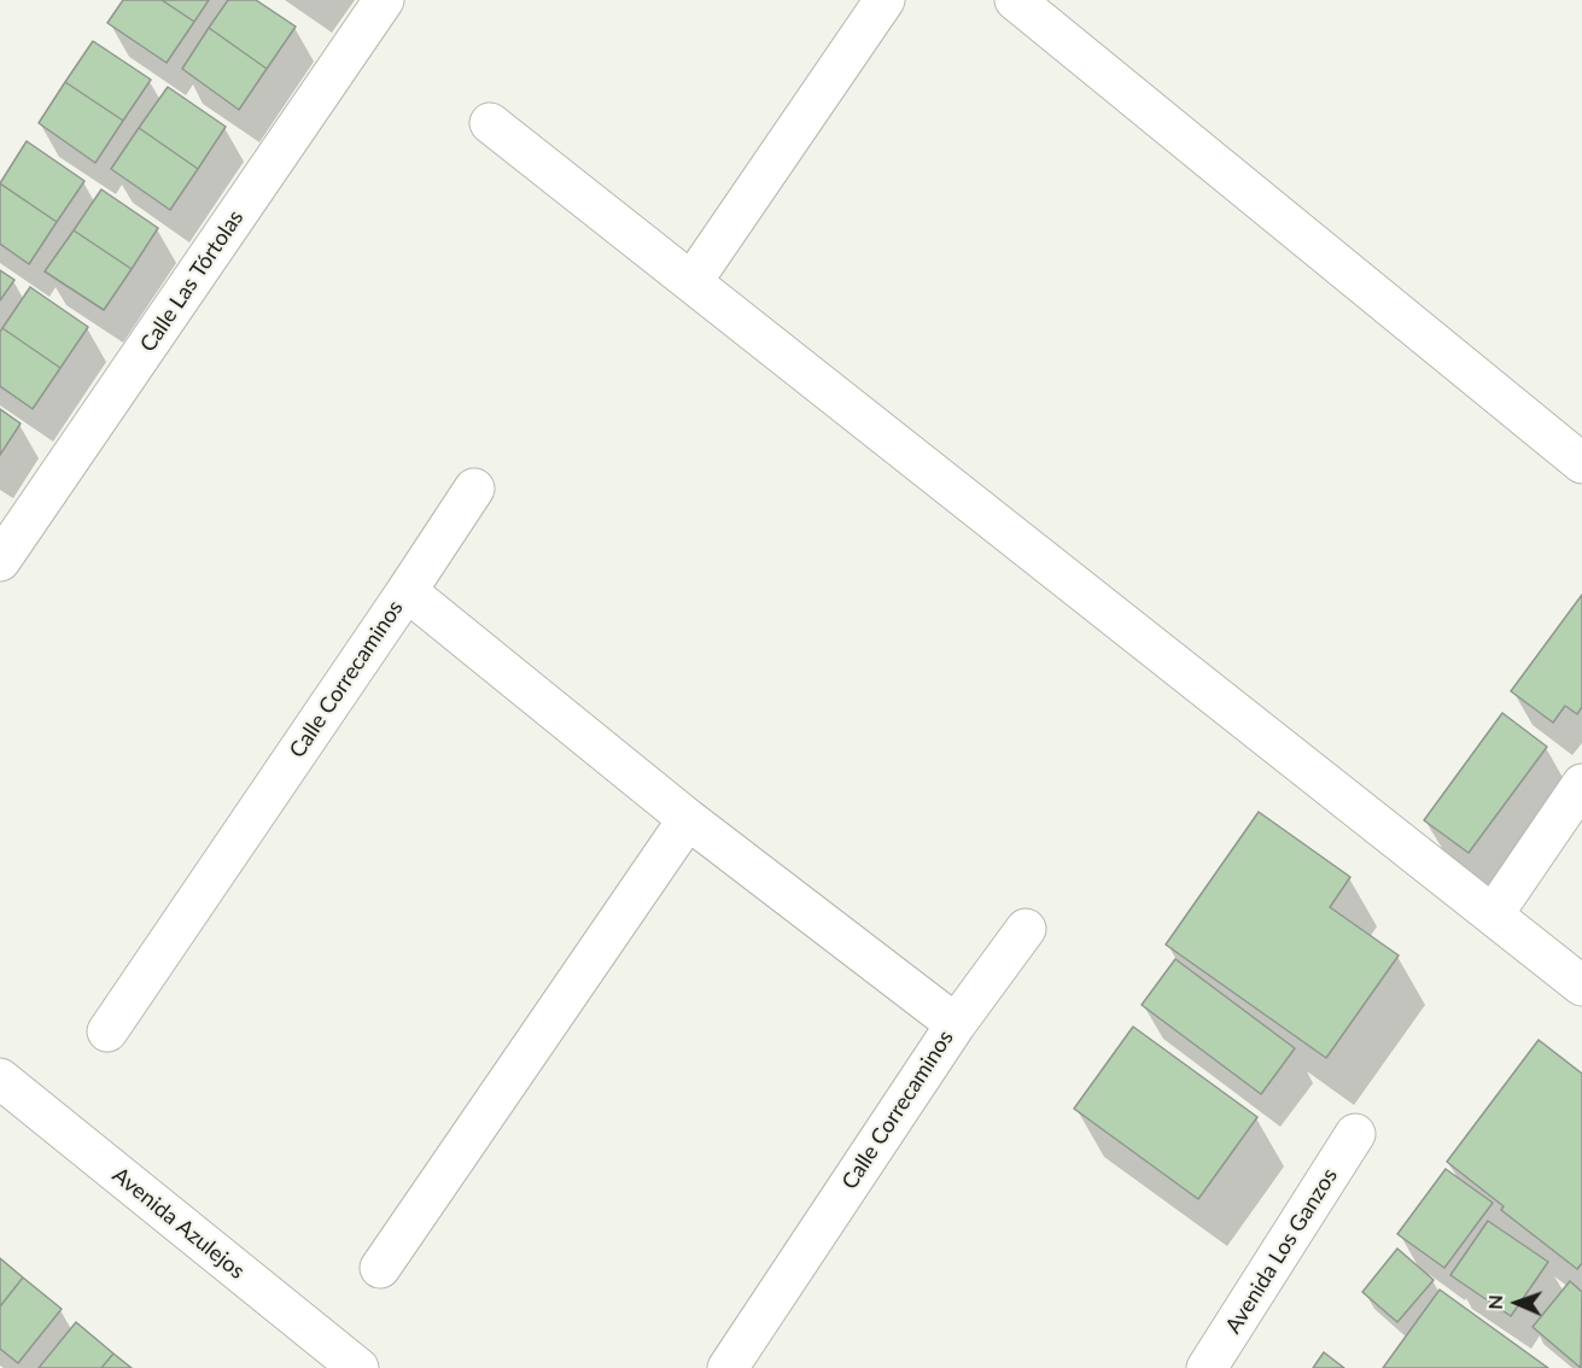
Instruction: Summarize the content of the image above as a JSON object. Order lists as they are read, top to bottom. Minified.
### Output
{"streets":{"street":["Calle Las Tórtolas","Calle Correcaminos","Avenida Azulejos","Avenida Los Ganzos"]},"north":"left"}
